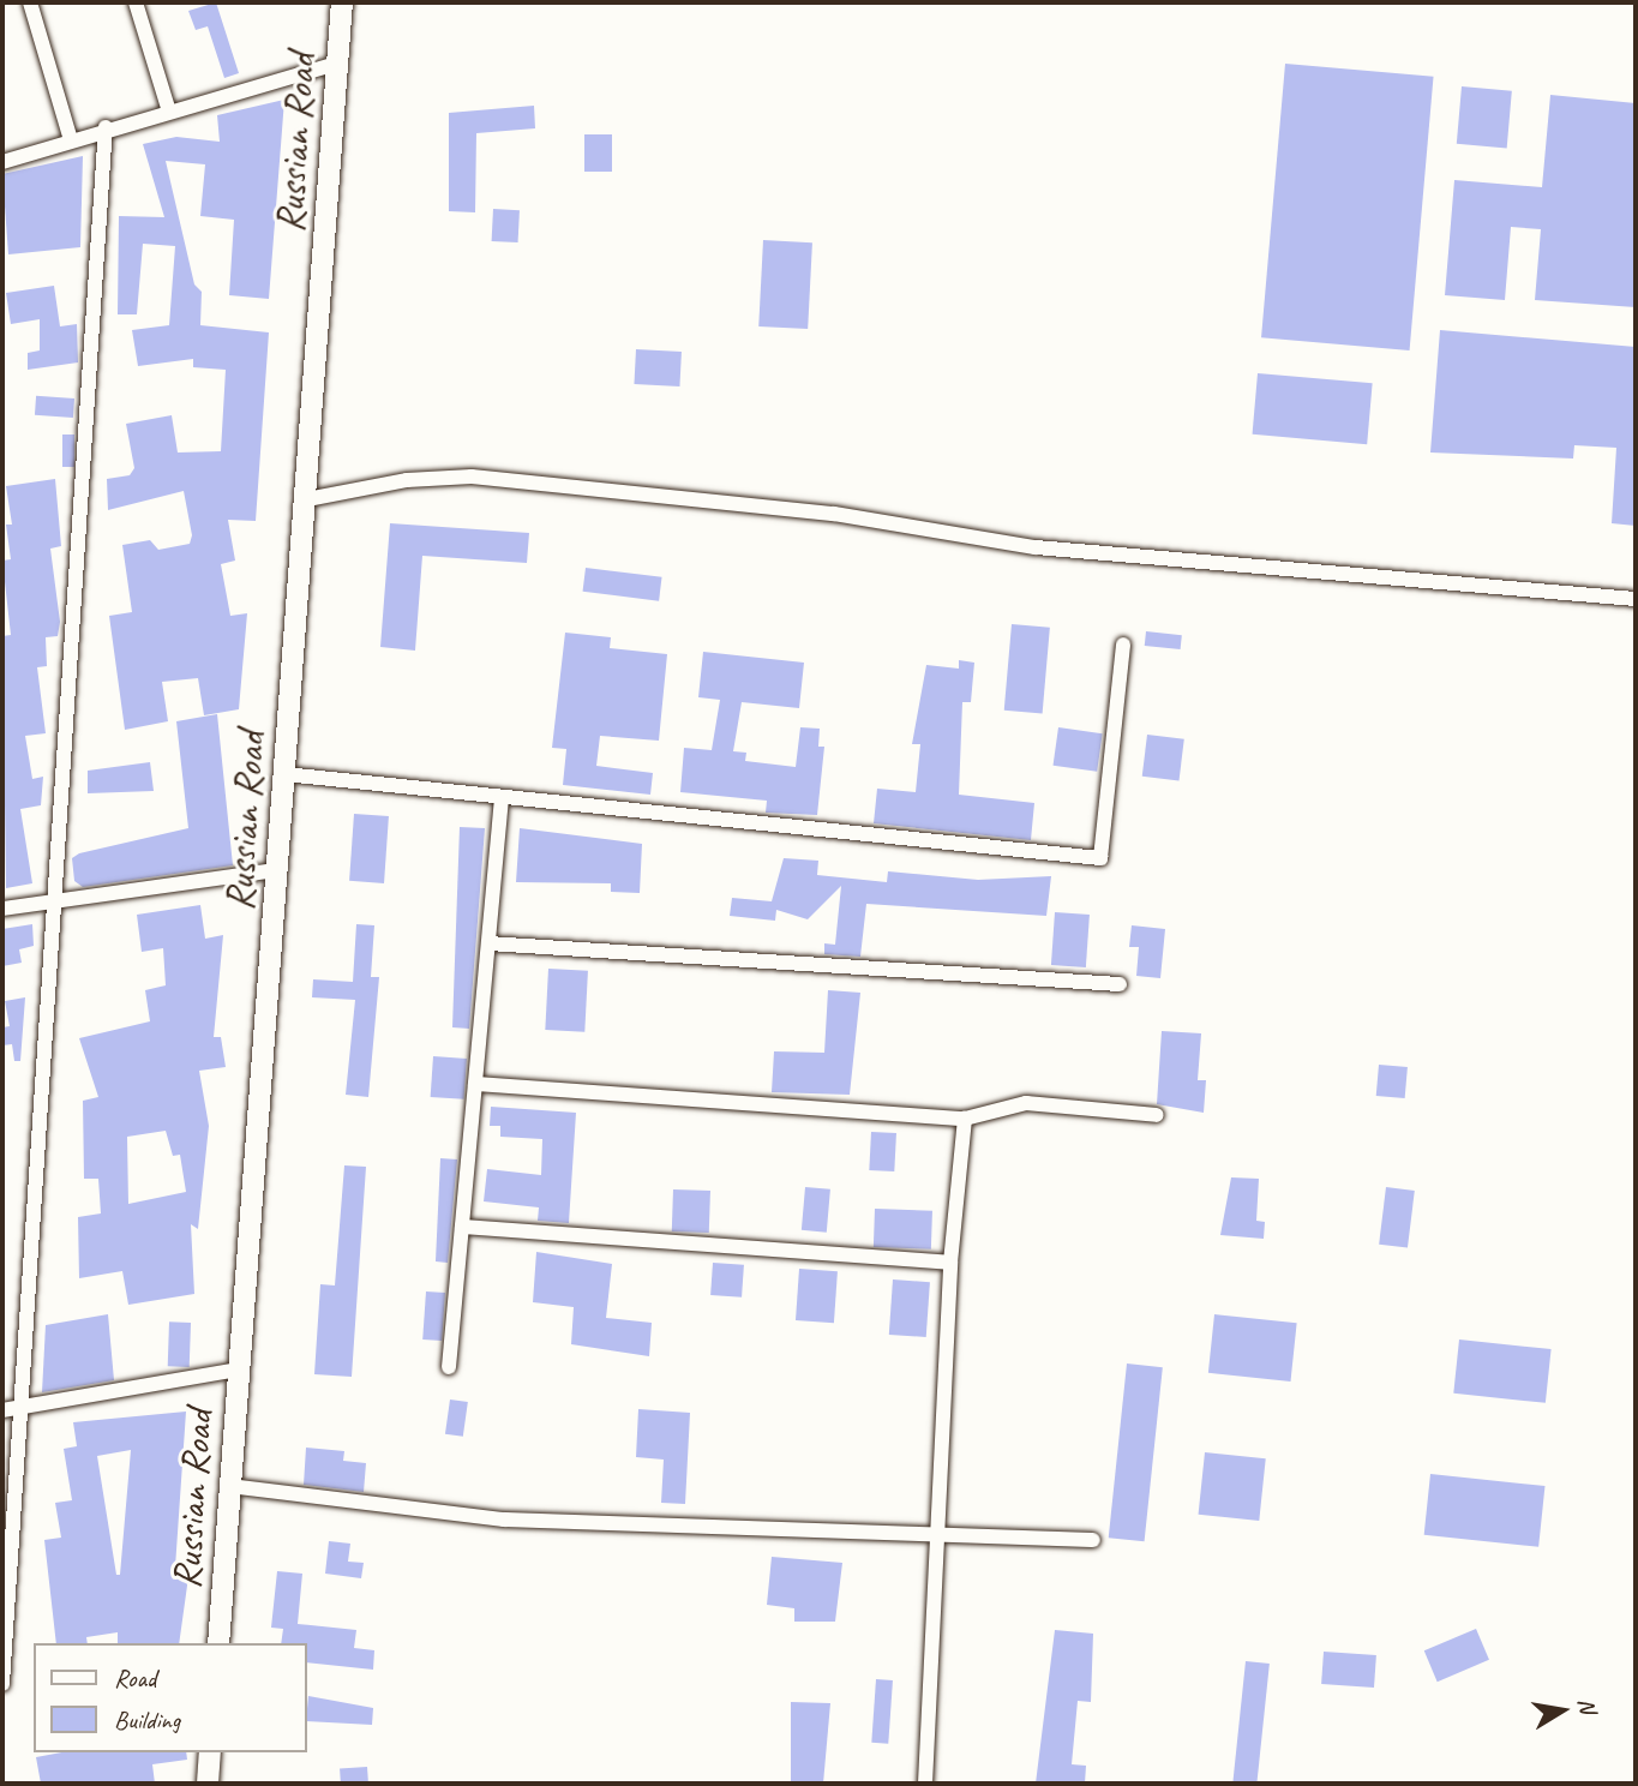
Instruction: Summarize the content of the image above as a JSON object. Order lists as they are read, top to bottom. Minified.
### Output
{"streets":{"main road":["Russian Road"]},"legend":["Road","Building"],"north":"right"}
